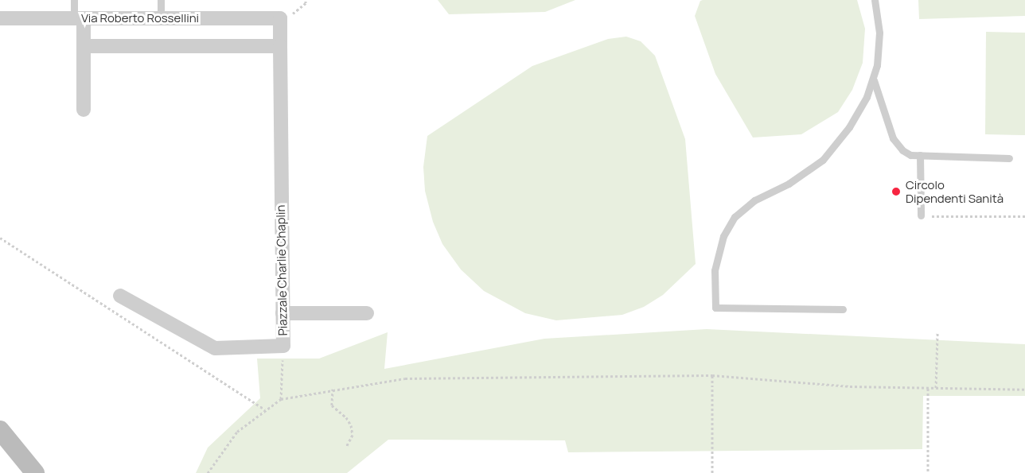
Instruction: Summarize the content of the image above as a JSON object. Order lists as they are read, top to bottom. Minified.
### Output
{"streets":{"street":["Via Roberto Rossellini","Piazzale Charlie Chaplin"]},"crossings":[["Via Roberto Rossellini","Piazzale Charlie Chaplin"]],"places":["Circolo Dipendenti Sanità"]}
